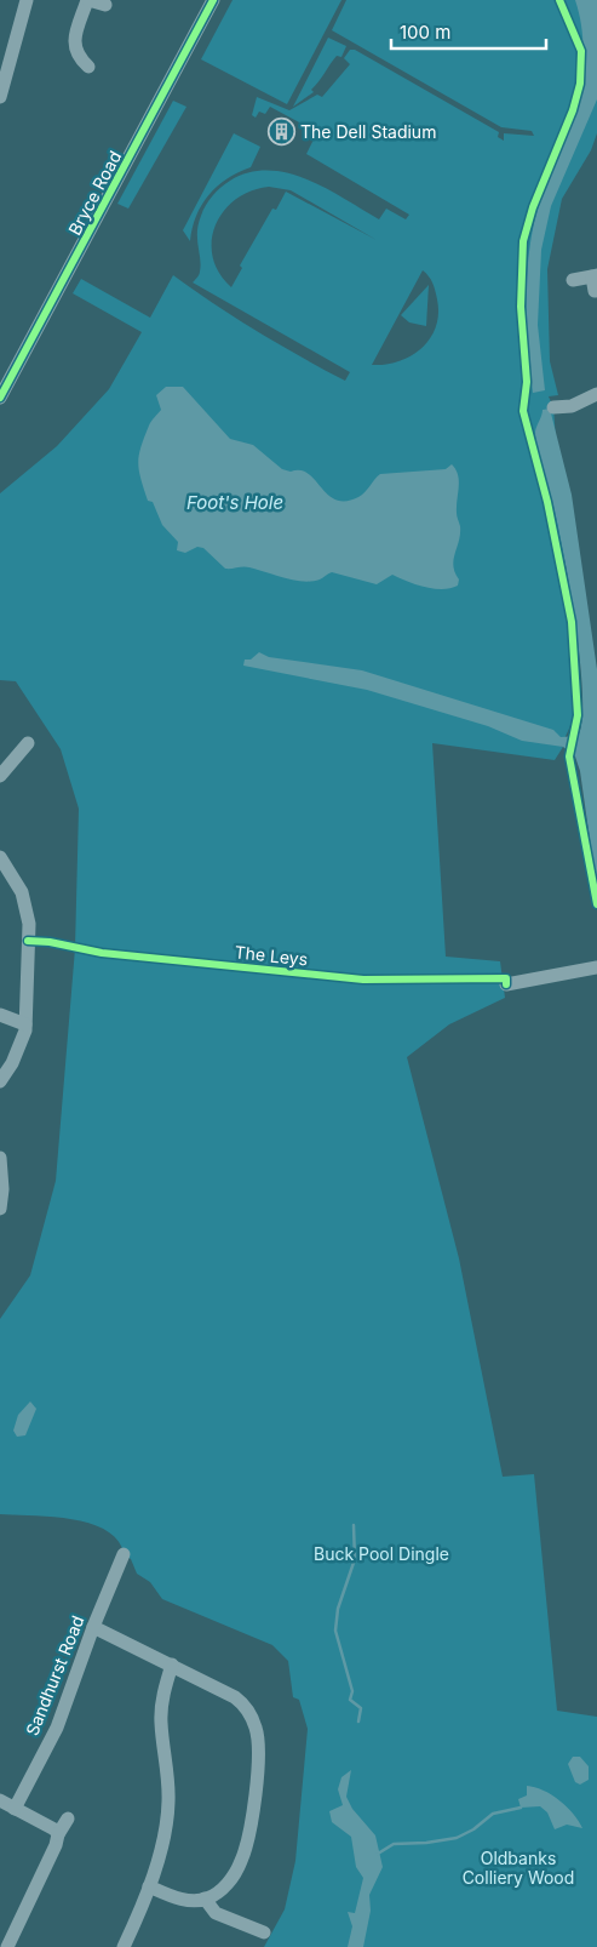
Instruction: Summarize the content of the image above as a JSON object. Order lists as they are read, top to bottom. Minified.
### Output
{"streets":{"street":["Bryce Road","Sandhurst Road"],"cycle path":["The Leys"]},"water":["Foot's Hole"],"parks":["Buck Pool Dingle","Oldbanks Colliery Wood"],"places":{"building":["The Dell Stadium"]},"scale_bar":"100 m"}
